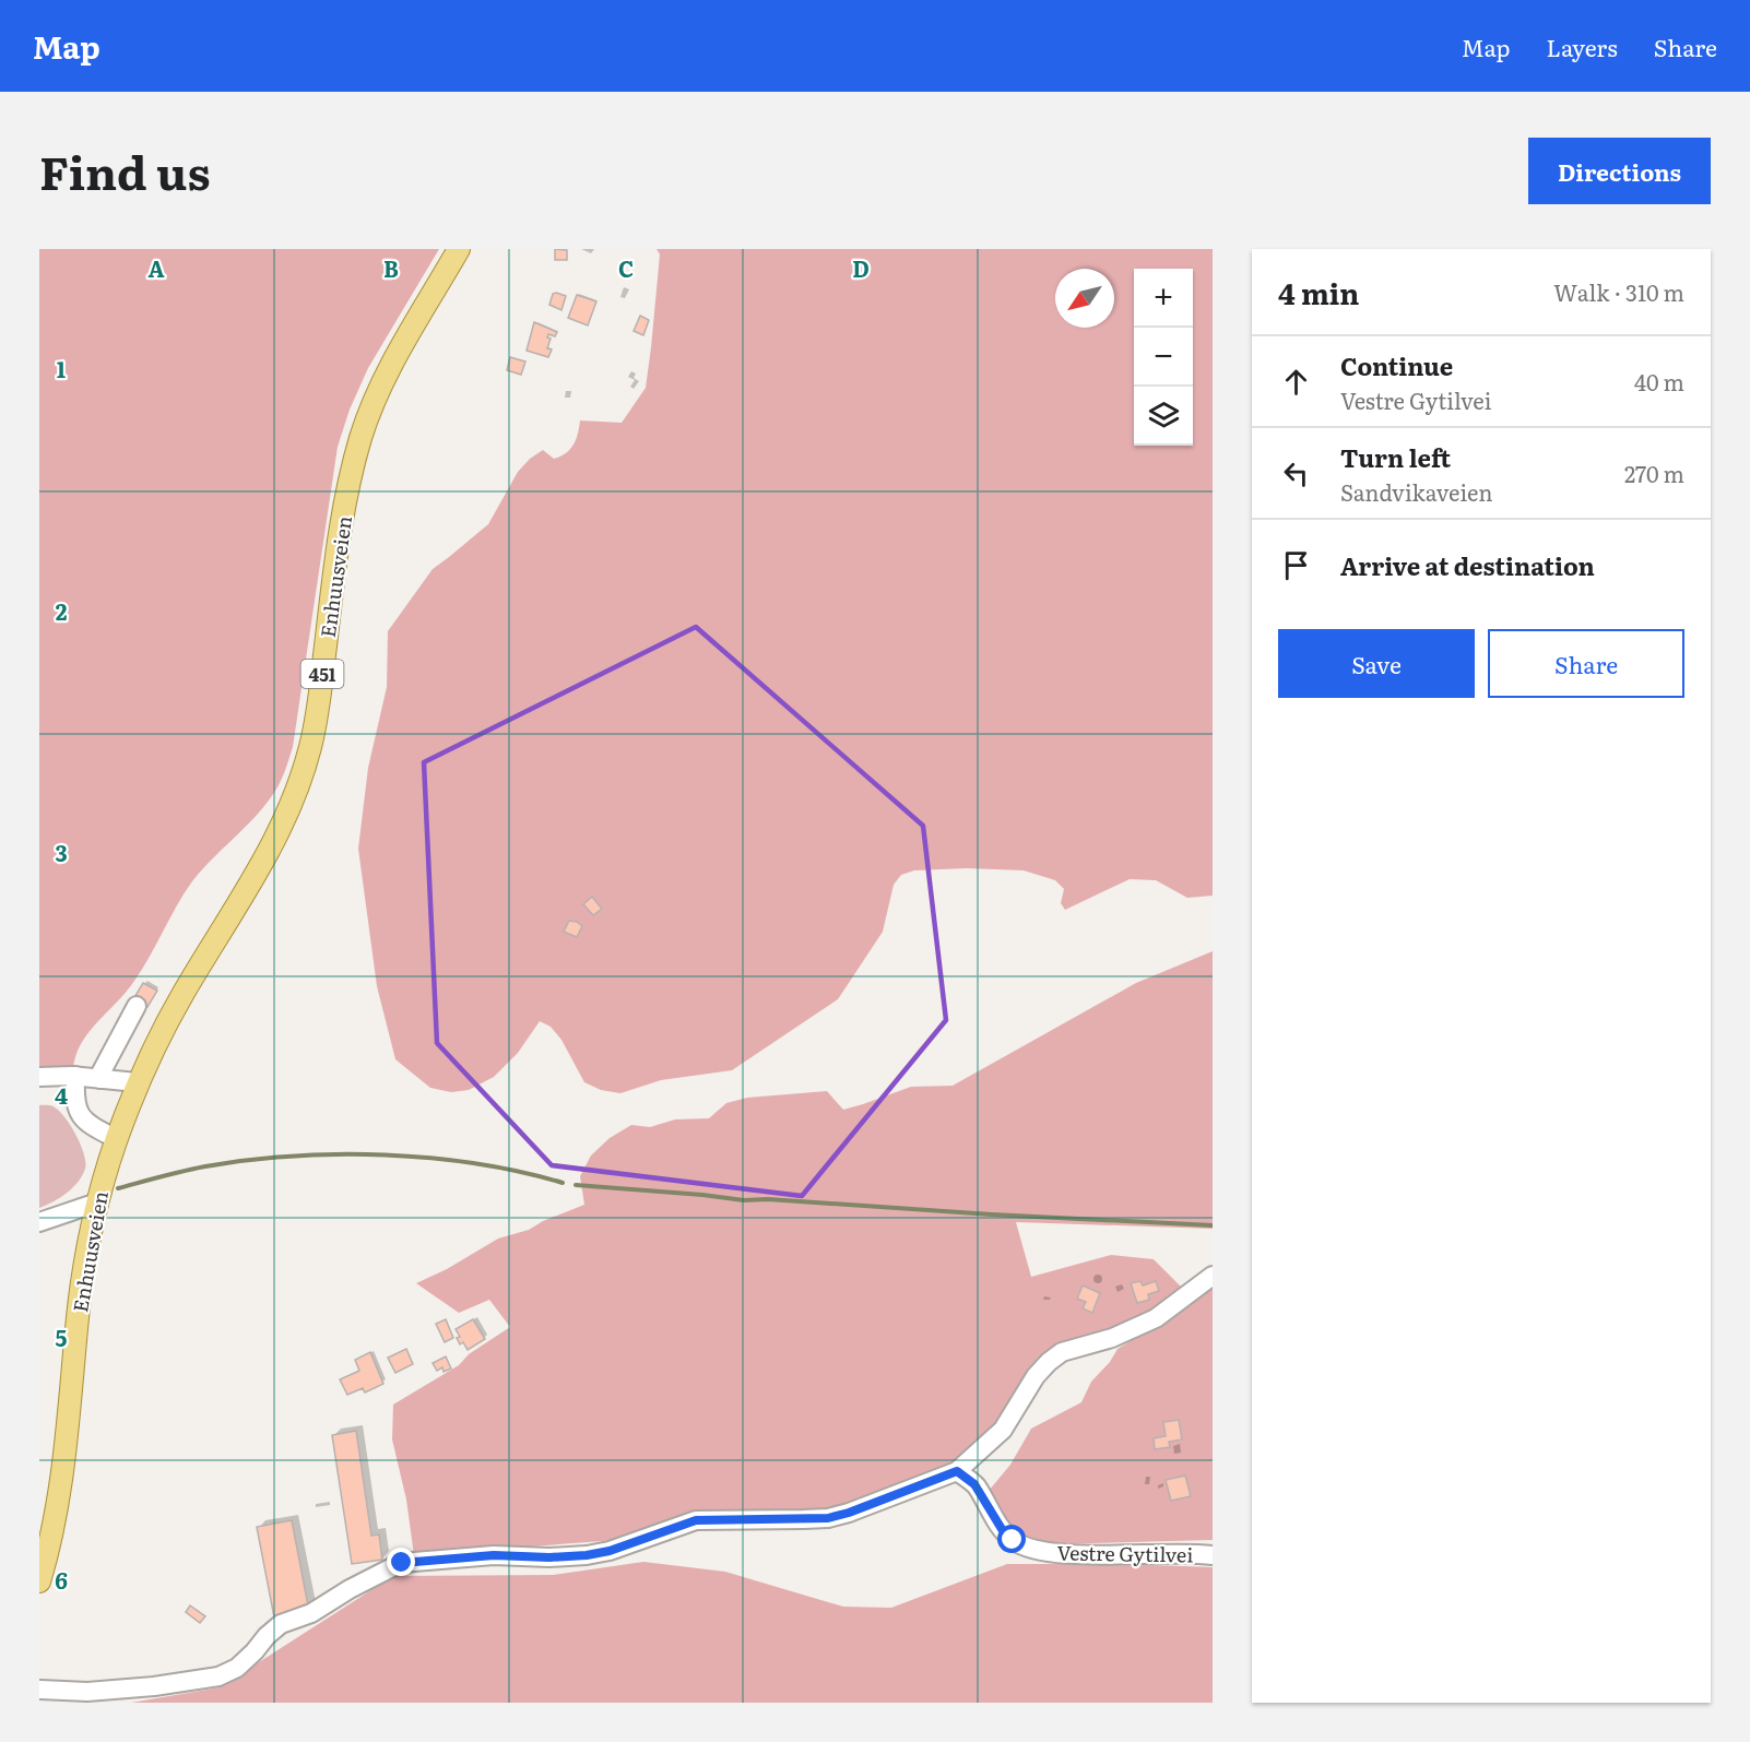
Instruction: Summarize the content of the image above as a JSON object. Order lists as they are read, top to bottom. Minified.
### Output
{"streets":{"main road":["Enhuusveien","451"],"street":["Vestre Gytilvei"]},"north":"bottom left","page":{"header":"Map","nav":["Map","Layers","Share"],"title":"Find us","buttons":["Directions",["Save","Share"]],"heading":["4 min","Walk · 310 m"],"map_buttons":["+","−"],"list":[["Continue","Vestre Gytilvei","40 m"],["Turn left","Sandvikaveien","270 m"],"Arrive at destination"]},"grid":{"columns":["A","B","C","D"],"rows":["1","2","3","4","5","6"]}}
